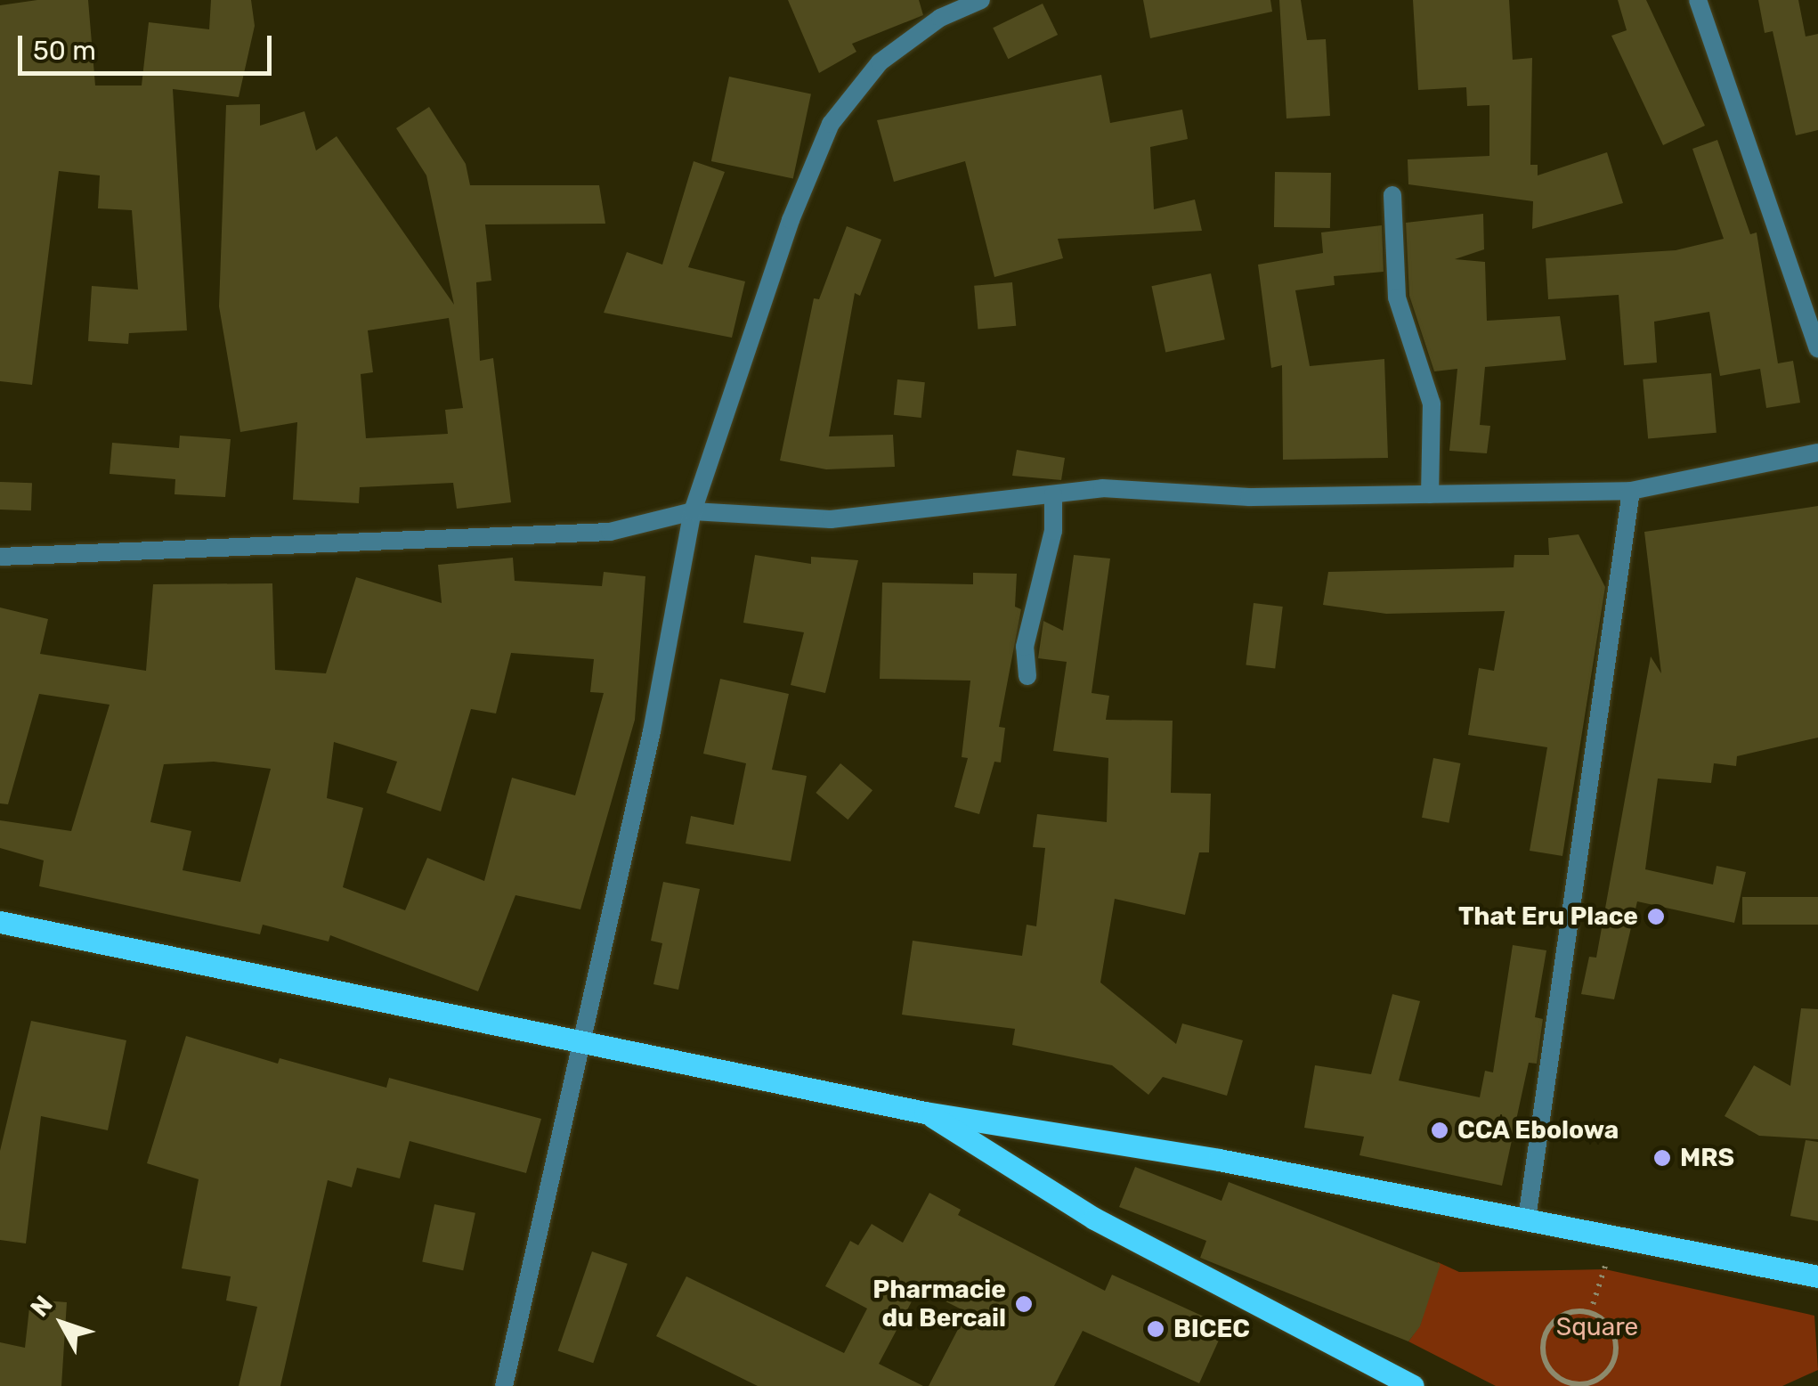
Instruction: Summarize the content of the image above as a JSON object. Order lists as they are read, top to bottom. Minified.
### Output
{"parks":["Square"],"places":["That Eru Place","CCA Ebolowa","MRS","Pharmacie du Bercail","BICEC"],"scale_bar":"50 m","north":"top left"}
